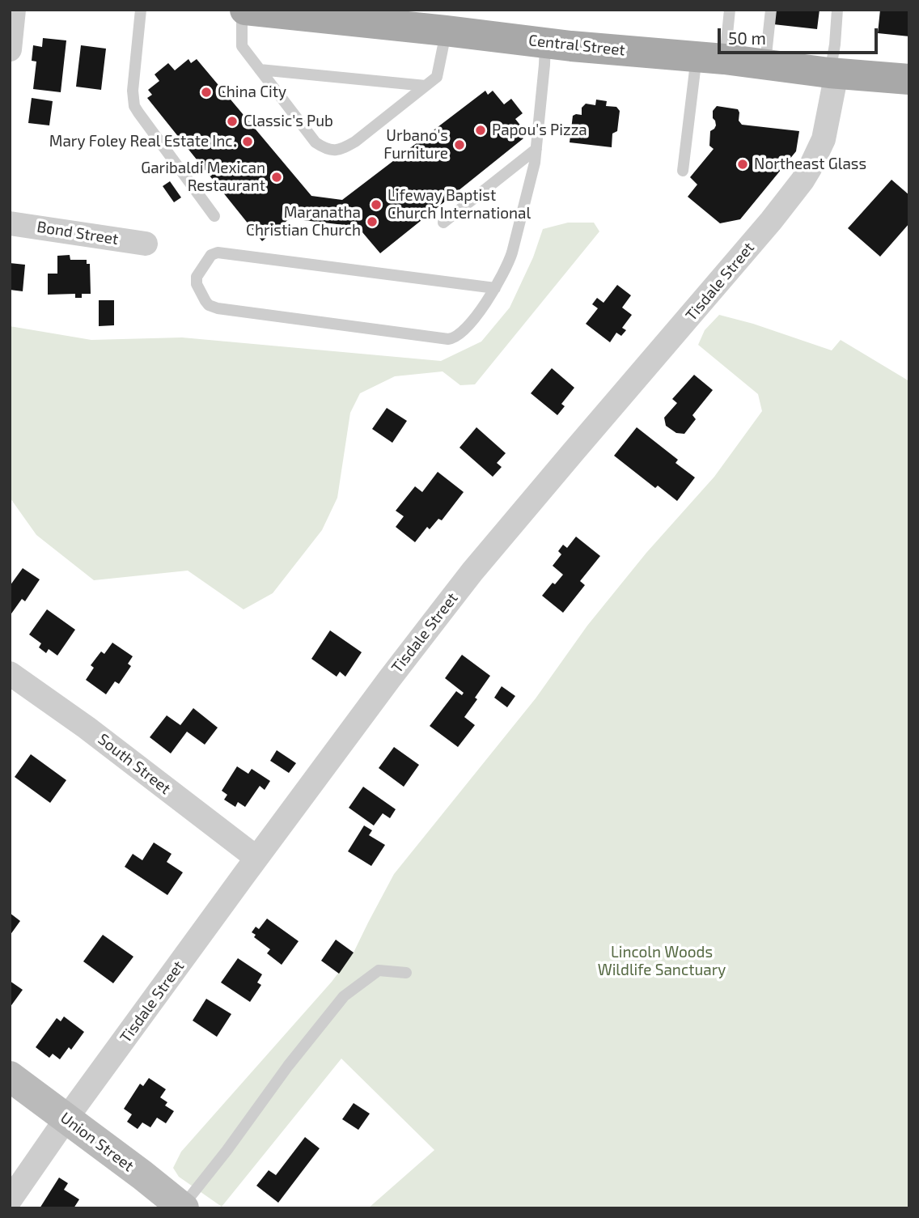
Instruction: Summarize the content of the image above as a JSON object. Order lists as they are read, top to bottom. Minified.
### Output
{"streets":{"main road":["Central Street","Union Street"],"street":["Bond Street","Tisdale Street","South Street"]},"crossings":[["Central Street","Tisdale Street"],["Tisdale Street","South Street"],["Tisdale Street","Union Street"]],"parks":["Lincoln Woods Wildlife Sanctuary"],"places":["China City","Classic's Pub","Papou's Pizza","Mary Foley Real Estate Inc.","Urbano's Furniture","Northeast Glass","Garibaldi Mexican Restaurant","Lifeway Baptist Church International","Maranatha Christian Church"],"scale_bar":"50 m"}
